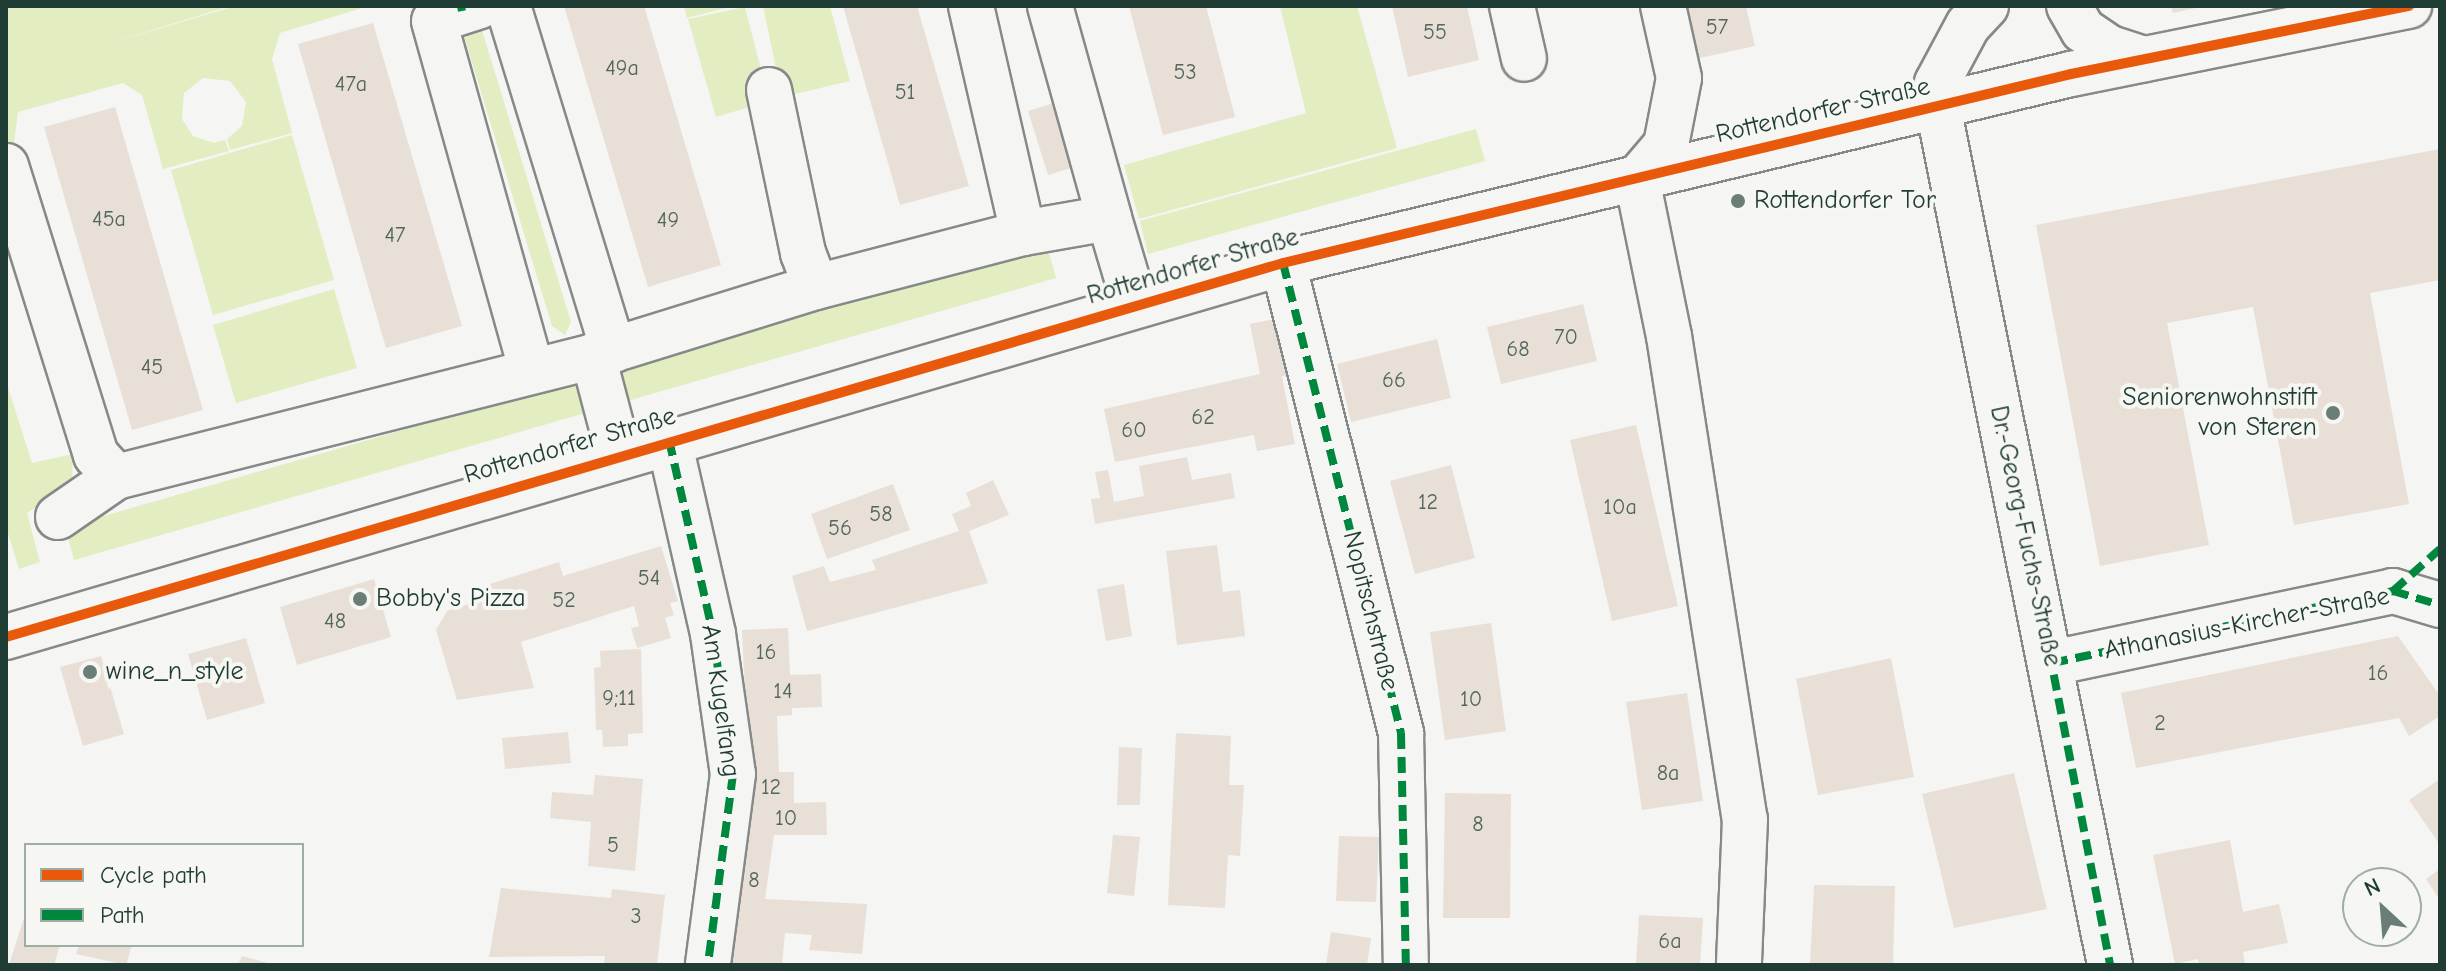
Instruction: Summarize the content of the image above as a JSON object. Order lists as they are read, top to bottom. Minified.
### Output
{"streets":{"street":["Rottendorfer Straße","Dr.-Georg-Fuchs-Straße","Nopitschstraße","Athanasius-Kircher-Straße","Am Kugelfang"]},"crossings":[["Rottendorfer Straße","Dr.-Georg-Fuchs-Straße"],["Rottendorfer Straße","Nopitschstraße"],["Rottendorfer Straße","Am Kugelfang"],["Dr.-Georg-Fuchs-Straße","Athanasius-Kircher-Straße"]],"places":["Rottendorfer Tor","Seniorenwohnstift von Steren","Bobby's Pizza","wine_n_style"],"house_numbers":["57","55","49a","53","47a","51","45a","49","47","70","68","45","66","62","60","12","10a","58","56","54","52","48","16","16","14","9;11","10","2","8a","12","10","8","5","8","3","6a"],"legend":["Cycle path","Path"],"north":"top left"}
